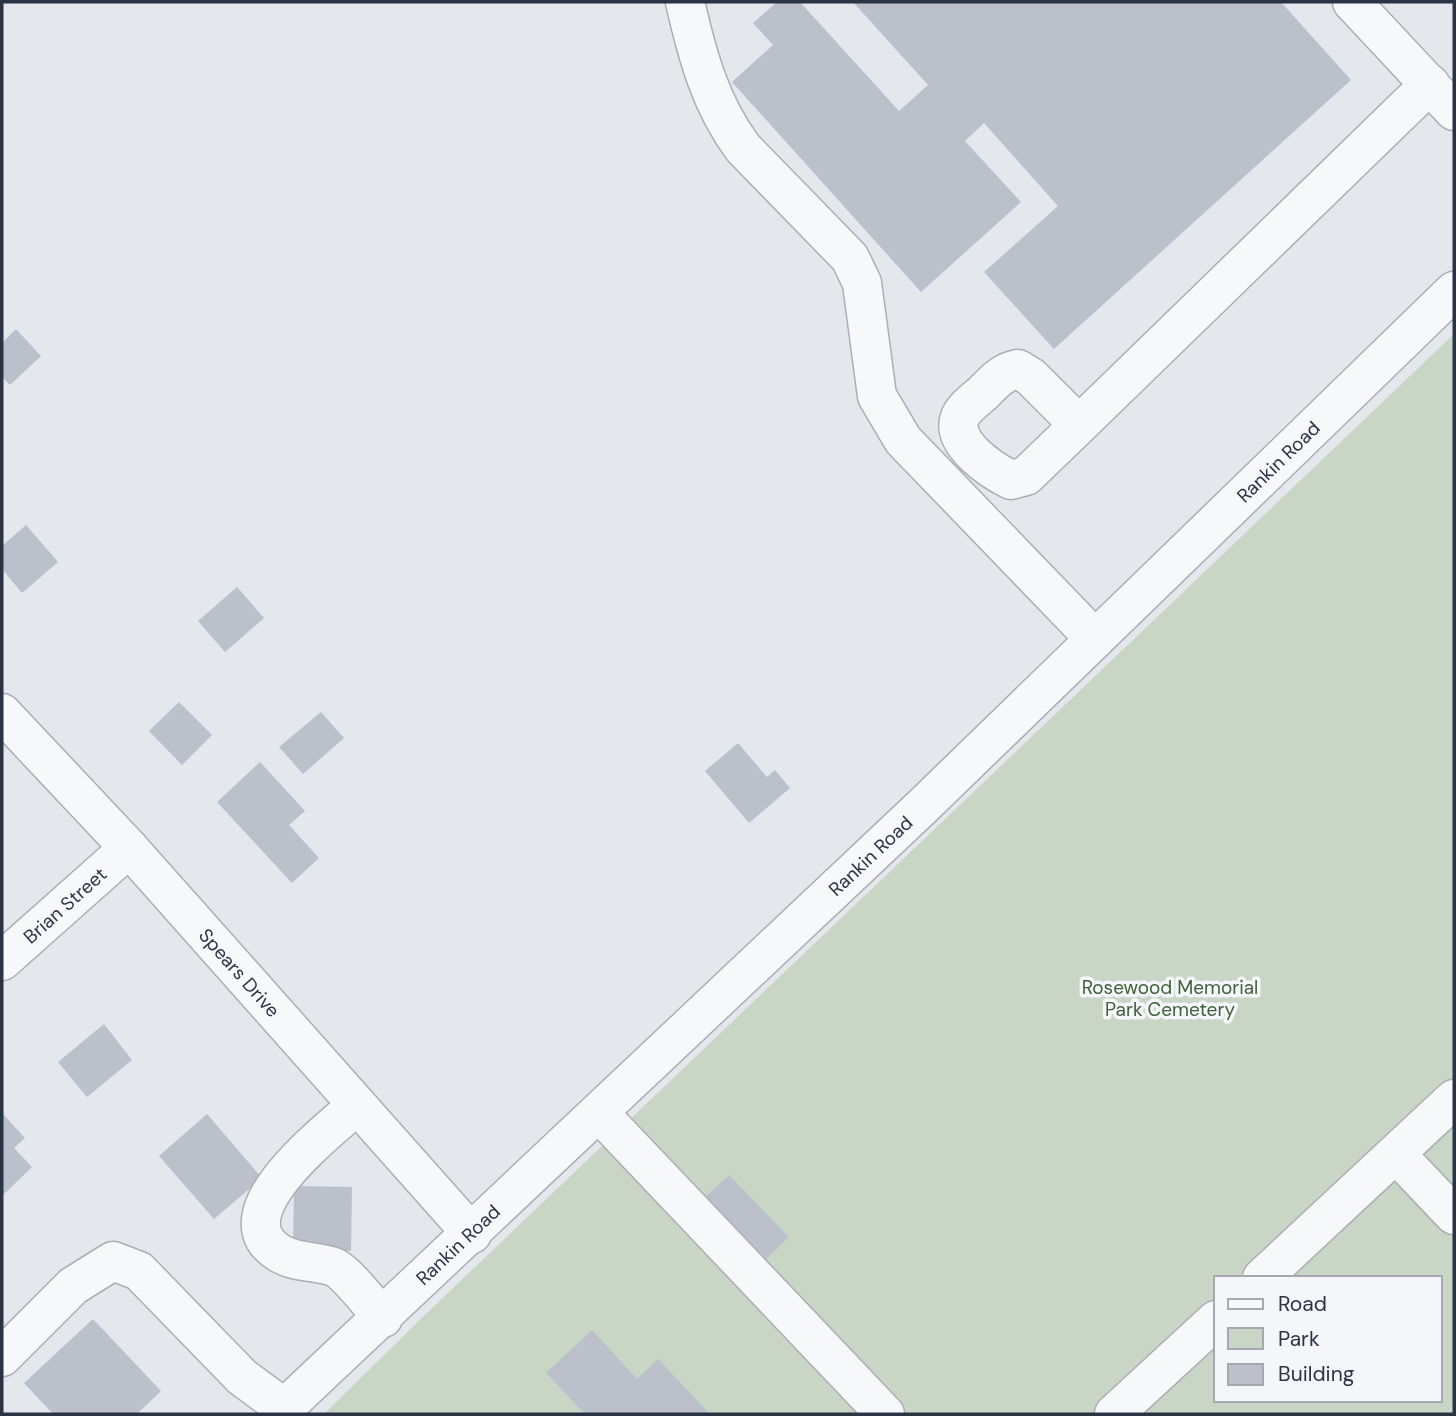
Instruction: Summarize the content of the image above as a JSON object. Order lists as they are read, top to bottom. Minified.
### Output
{"streets":{"street":["Rankin Road","Brian Street","Spears Drive"]},"crossings":[["Rankin Road","Spears Drive"],["Brian Street","Spears Drive"]],"parks":["Rosewood Memorial Park Cemetery"],"legend":["Road","Park","Building"]}
